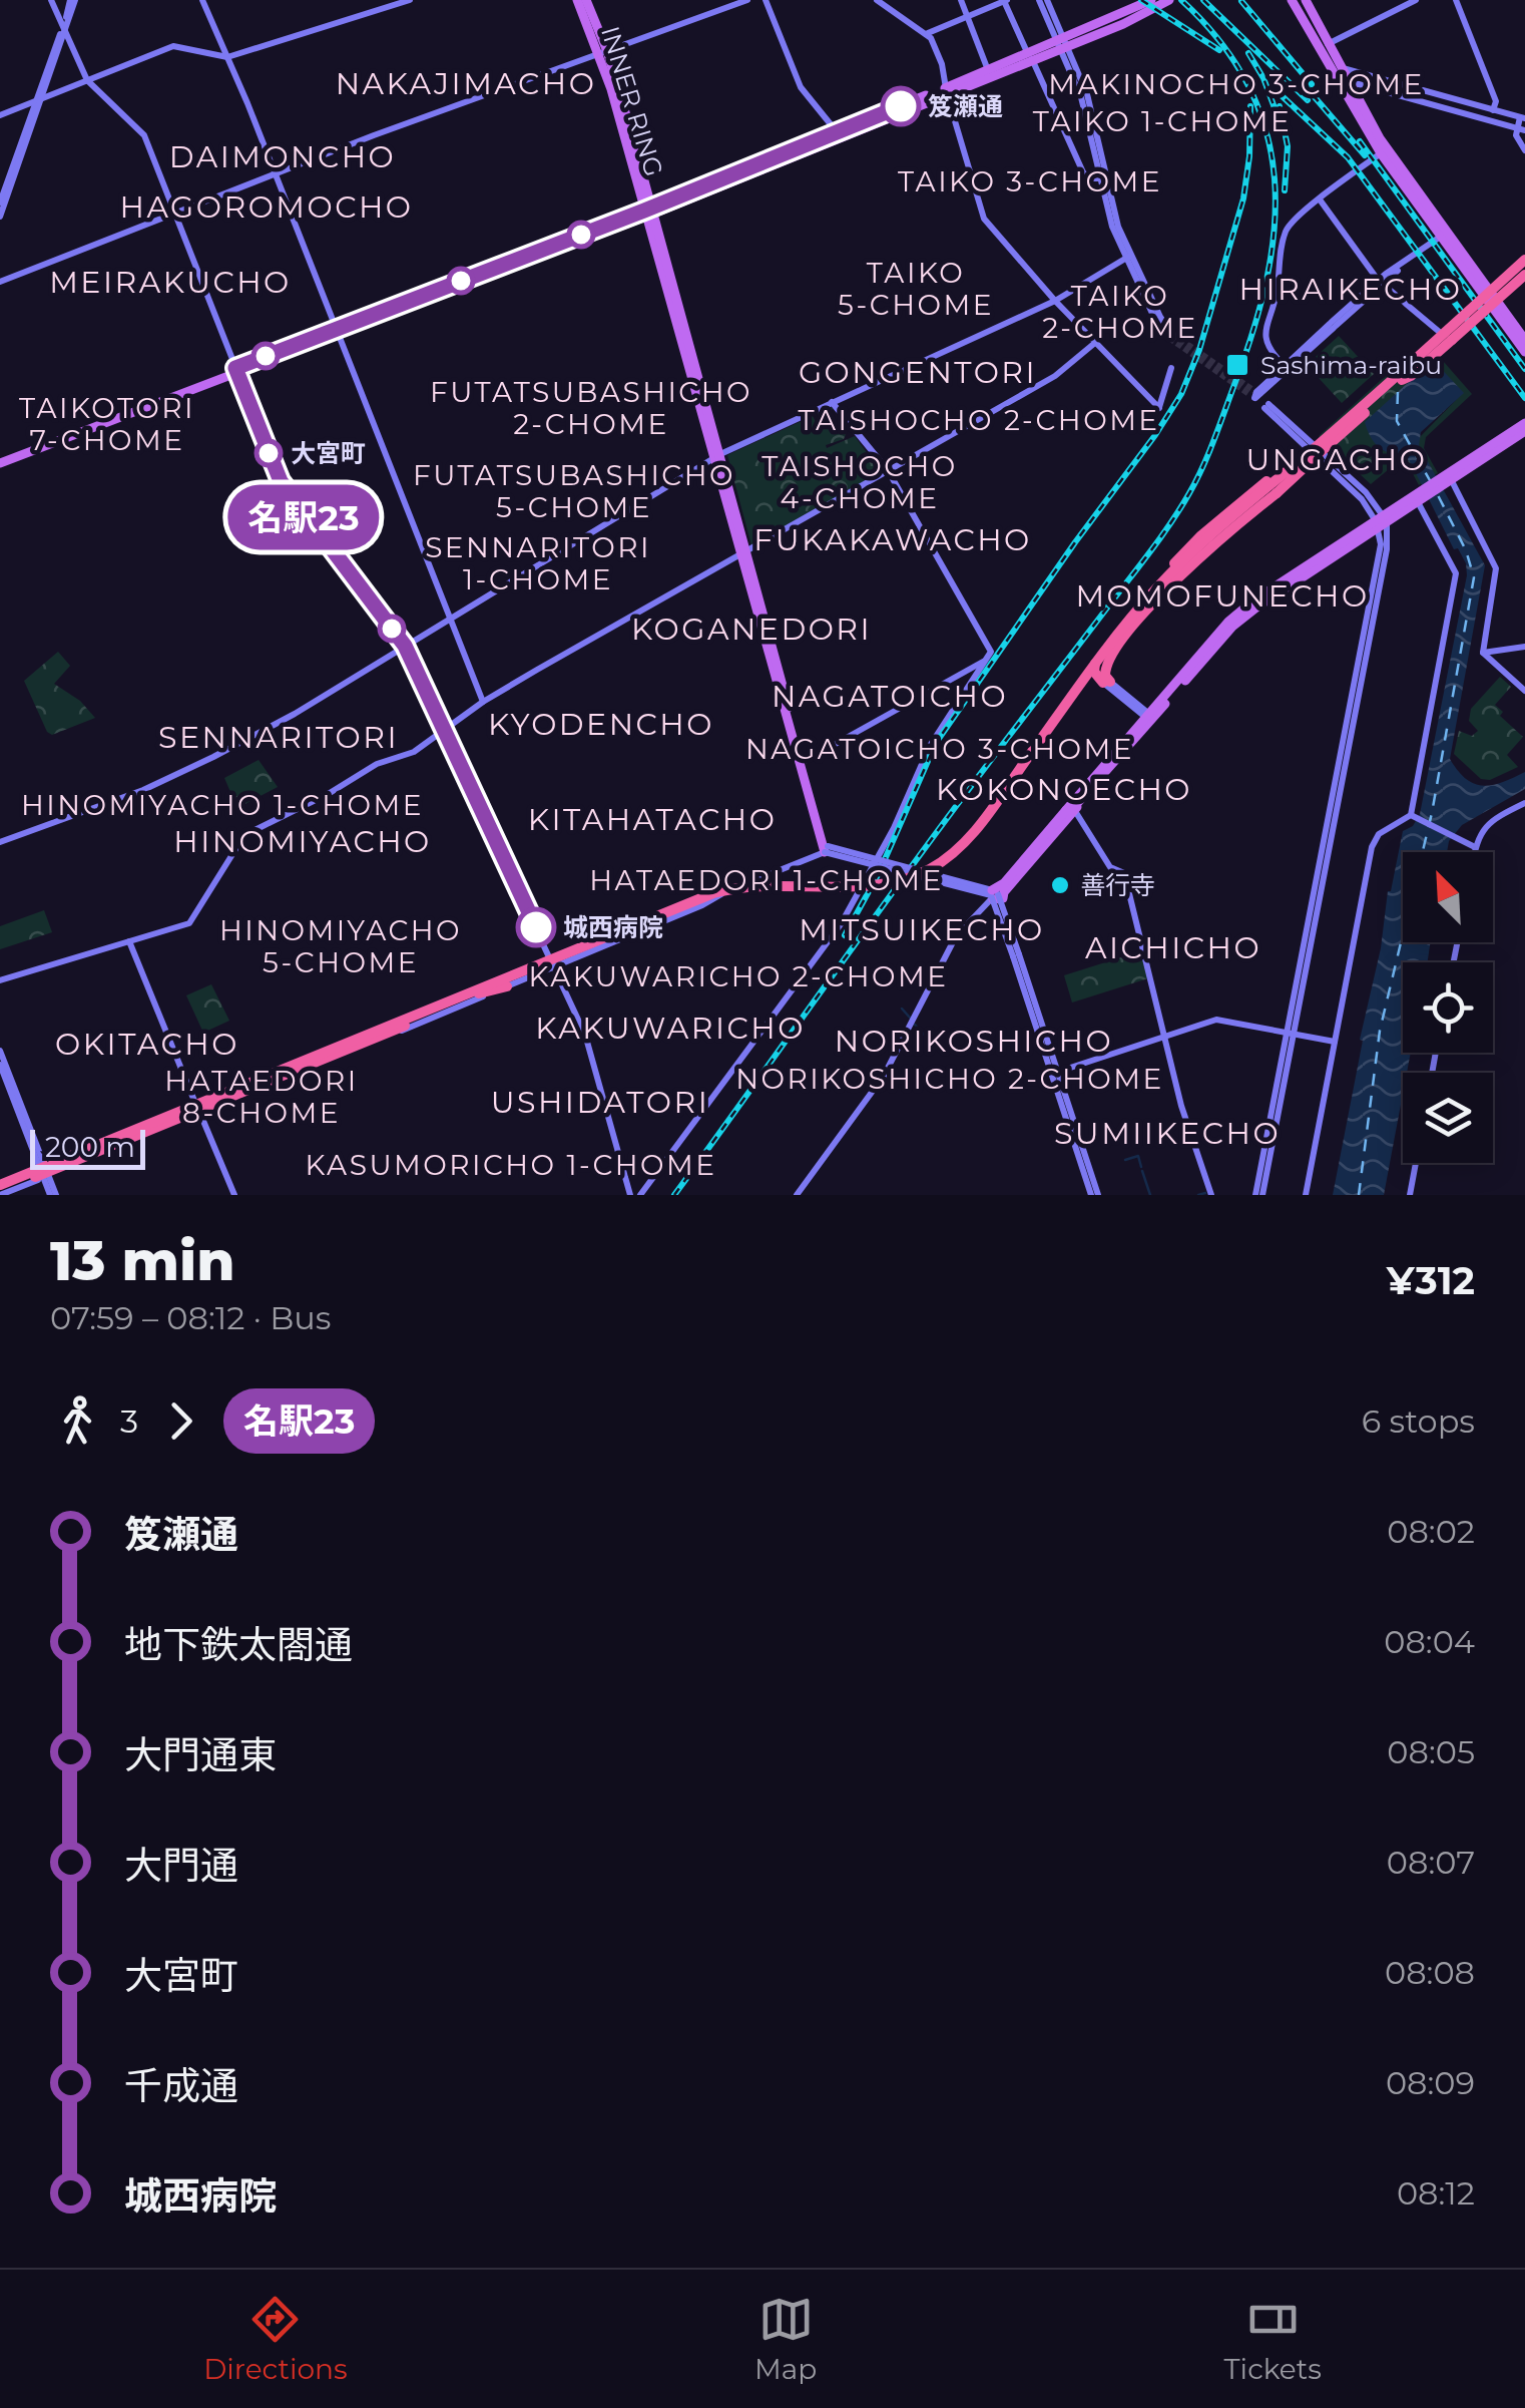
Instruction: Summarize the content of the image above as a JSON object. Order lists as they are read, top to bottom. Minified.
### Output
{"streets":{"main road":["INNER RING"]},"districts":["NAKAJIMACHO","MAKINOCHO 3-CHOME","TAIKO 1-CHOME","DAIMONCHO","TAIKO 3-CHOME","HAGOROMOCHO","TAIKO 5-CHOME","MEIRAKUCHO","HIRAIKECHO","TAIKO 2-CHOME","GONGENTORI","FUTATSUBASHICHO 2-CHOME","TAIKOTORI 7-CHOME","TAISHOCHO 2-CHOME","UNGACHO","TAISHOCHO 4-CHOME","FUTATSUBASHICHO 5-CHOME","FUKAKAWACHO","SENNARITORI 1-CHOME","MOMOFUNECHO","KOGANEDORI","NAGATOICHO","KYODENCHO","SENNARITORI","NAGATOICHO 3-CHOME","KOKONOECHO","HINOMIYACHO 1-CHOME","KITAHATACHO","HINOMIYACHO","HATAEDORI 1-CHOME","MITSUIKECHO","HINOMIYACHO 5-CHOME","AICHICHO","KAKUWARICHO 2-CHOME","KAKUWARICHO","NORIKOSHICHO","OKITACHO","NORIKOSHICHO 2-CHOME","HATAEDORI 8-CHOME","USHIDATORI","SUMIIKECHO","KASUMORICHO 1-CHOME"],"places":{"other":["笈瀬通","大宮町","善行寺","城西病院"],"transit":["Sashima-raibu"]},"lines":["bus line 名駅23"],"scale_bar":"200 m","north":"top left","page":{"on_map":"名駅23","scale":"200 m","heading":["13 min","07:59 – 08:12 · Bus","¥312"],"legs":["3","名駅23","6 stops"],"list":[{"name":"笈瀬通","value":"08:02"},{"name":"地下鉄太閤通","value":"08:04"},{"name":"大門通東","value":"08:05"},{"name":"大門通","value":"08:07"},{"name":"大宮町","value":"08:08"},{"name":"千成通","value":"08:09"},{"name":"城西病院","value":"08:12"}],"tabs":["Directions","Map","Tickets"]}}
